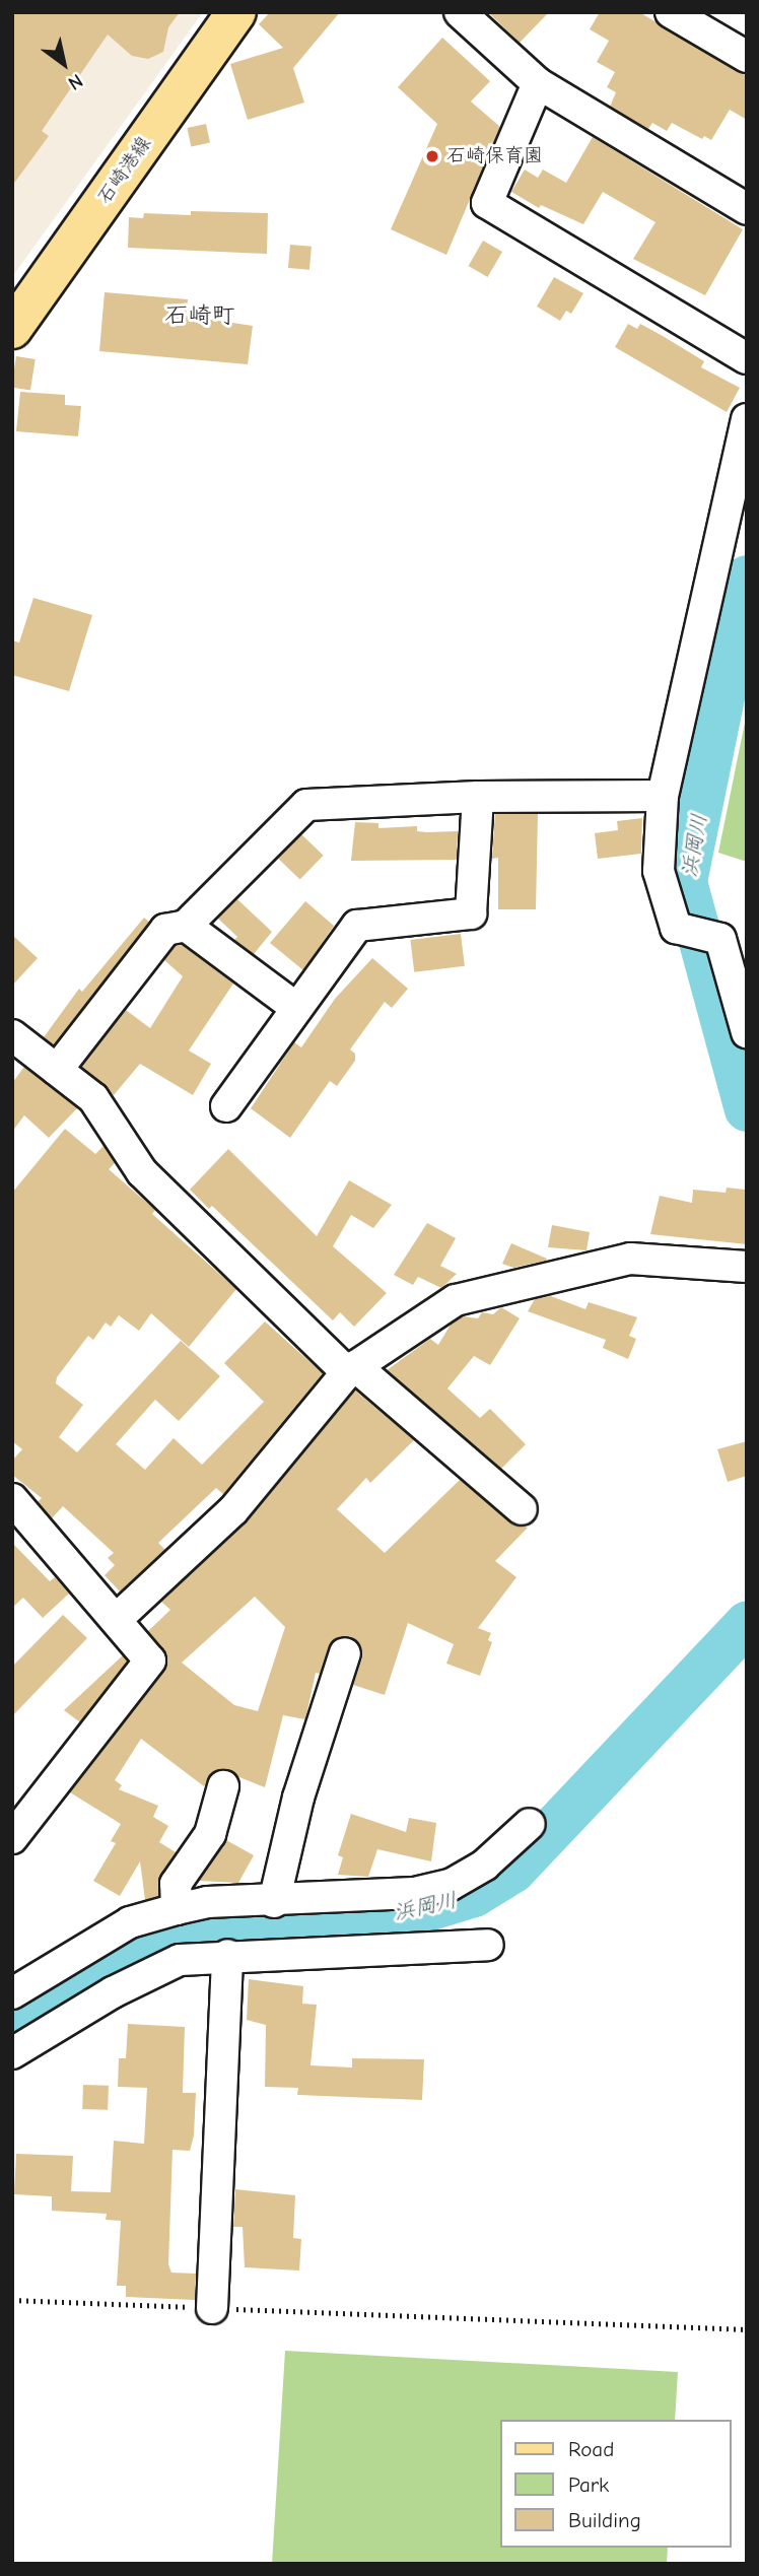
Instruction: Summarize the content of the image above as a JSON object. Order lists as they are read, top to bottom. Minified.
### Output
{"streets":{"main road":["石崎港線"]},"districts":["石崎町"],"water":["浜岡川"],"places":["石崎保育園"],"legend":["Road","Park","Building"],"north":"bottom right"}
